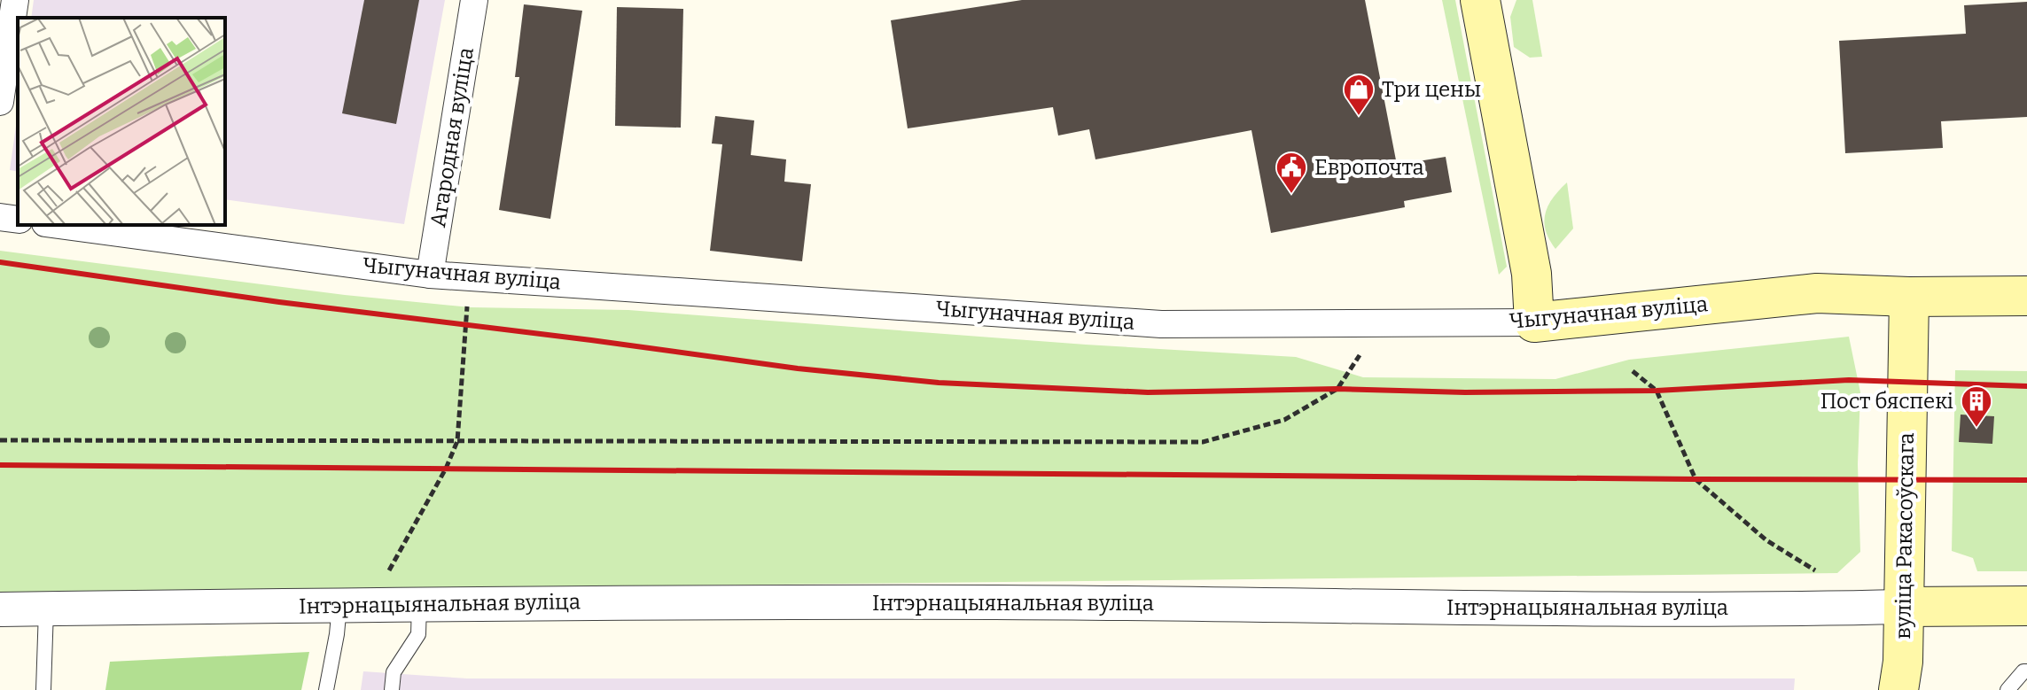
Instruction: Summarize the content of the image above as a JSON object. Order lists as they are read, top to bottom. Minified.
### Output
{"streets":{"main road":["Чыгуначная вуліца","вуліца Ракасоўскага","Інтэрнацыянальная вуліца"],"street":["Агародная вуліца"]},"crossings":[["Агародная вуліца","Чыгуначная вуліца"],["Чыгуначная вуліца","вуліца Ракасоўскага"],["вуліца Ракасоўскага","Інтэрнацыянальная вуліца"]],"places":{"shop":["Три цены"],"public building":["Европочта"],"building":["Пост бяспекі"]}}
